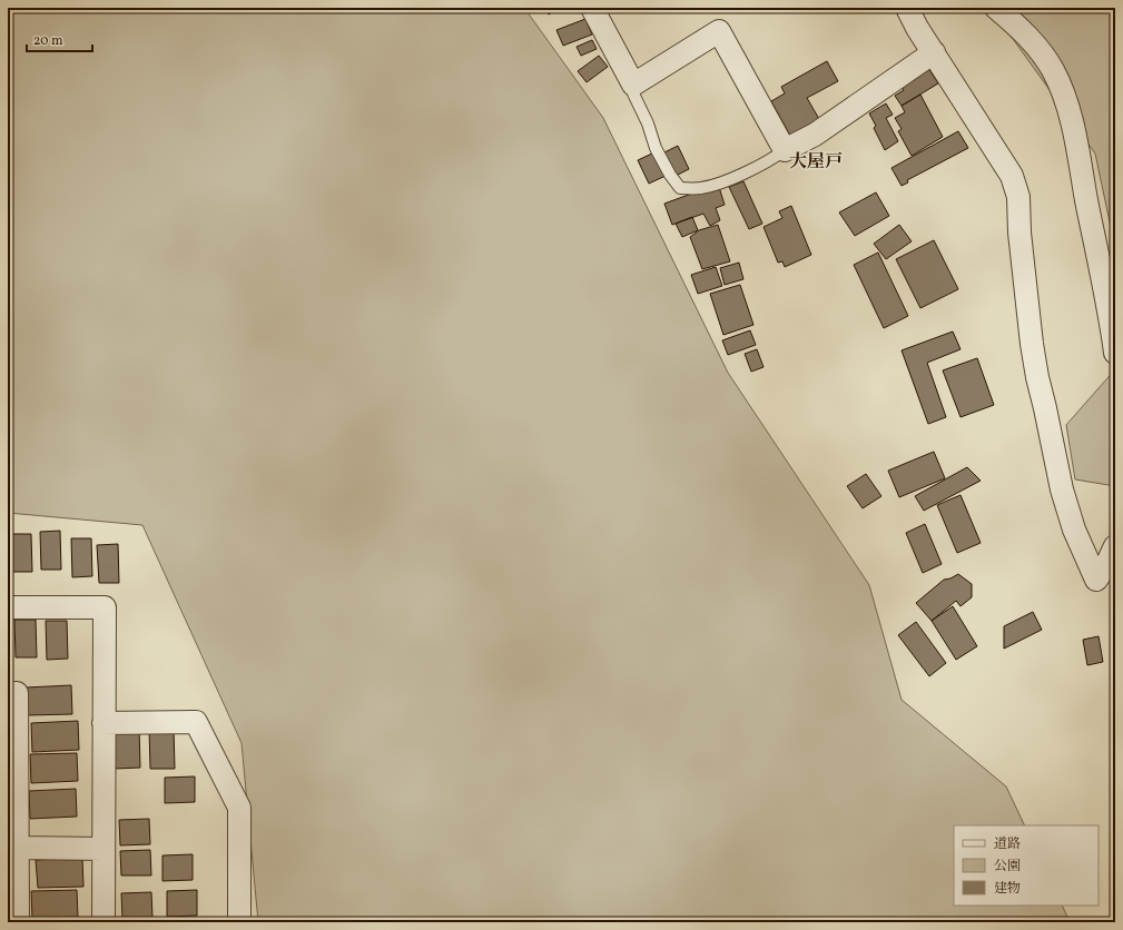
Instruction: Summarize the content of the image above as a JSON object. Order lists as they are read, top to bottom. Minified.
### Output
{"districts":["大屋戸"],"legend":["道路","公園","建物"],"scale_bar":"20 m"}
